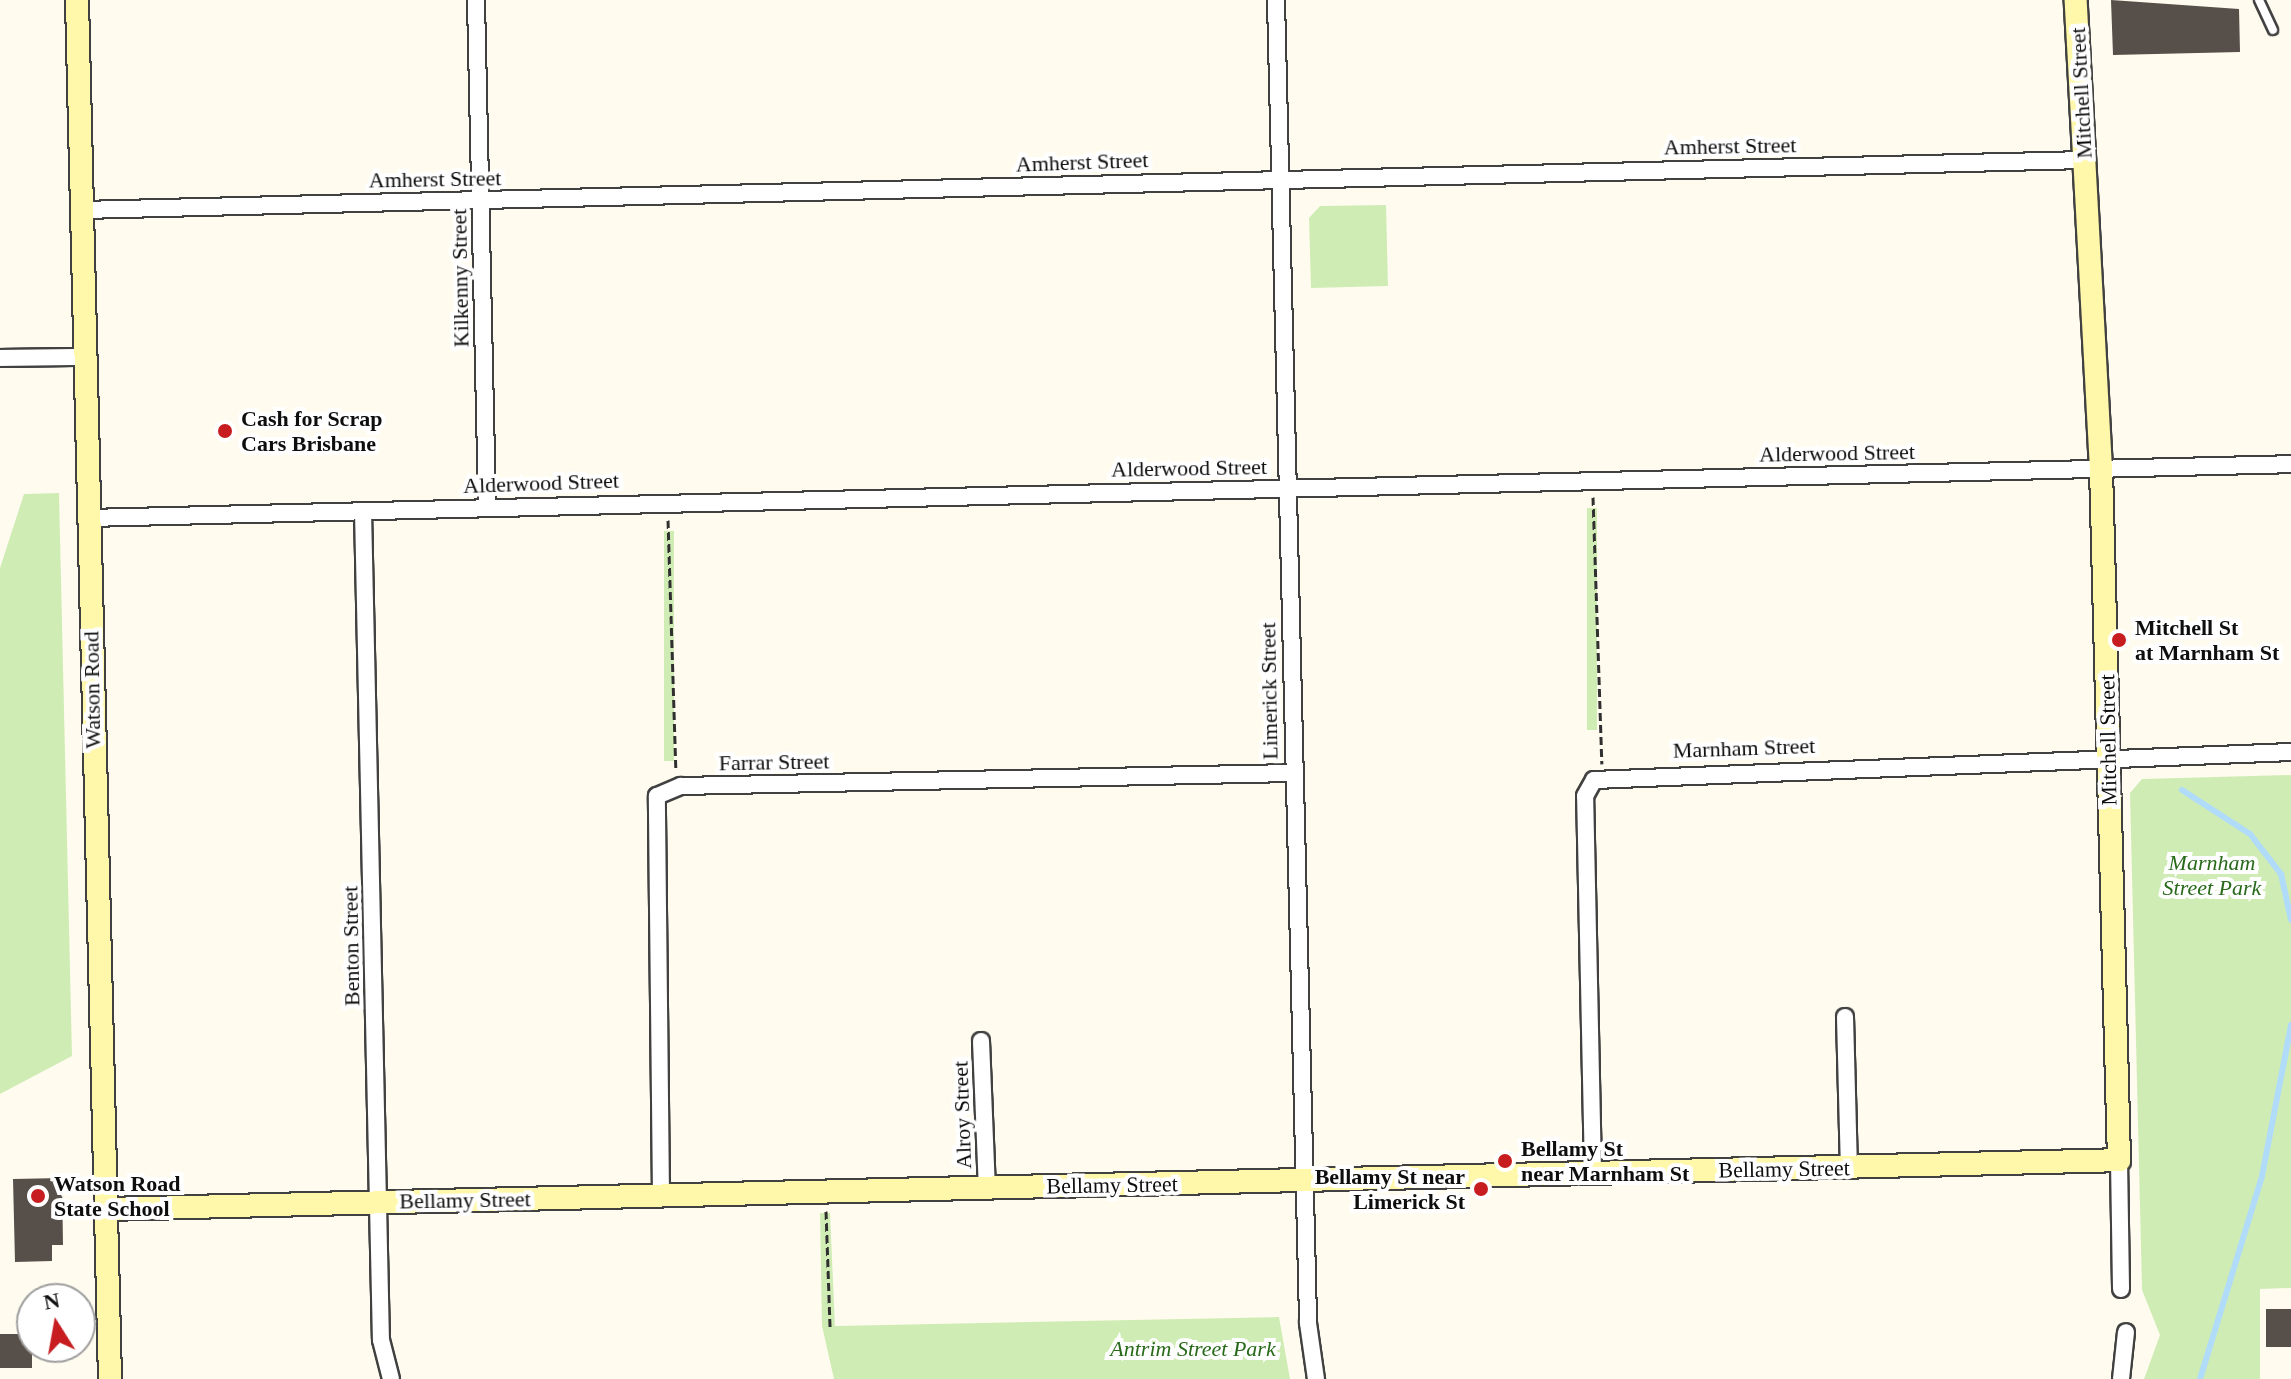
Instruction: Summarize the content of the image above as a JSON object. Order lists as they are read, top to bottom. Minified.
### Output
{"streets":{"street":["Mitchell Street","Amherst Street","Kilkenny Street","Alderwood Street","Watson Road","Limerick Street","Marnham Street","Farrar Street","Benton Street","Alroy Street","Bellamy Street"]},"crossings":[["Mitchell Street","Amherst Street"],["Mitchell Street","Alderwood Street"],["Mitchell Street","Marnham Street"],["Mitchell Street","Bellamy Street"],["Amherst Street","Kilkenny Street"],["Amherst Street","Watson Road"],["Amherst Street","Limerick Street"],["Kilkenny Street","Alderwood Street"],["Alderwood Street","Watson Road"],["Alderwood Street","Limerick Street"],["Alderwood Street","Benton Street"],["Watson Road","Bellamy Street"],["Limerick Street","Farrar Street"],["Limerick Street","Bellamy Street"],["Benton Street","Bellamy Street"],["Alroy Street","Bellamy Street"]],"parks":["Marnham Street Park","Antrim Street Park"],"places":["Cash for Scrap Cars Brisbane","Mitchell St at Marnham St","Bellamy St near Marnham St","Bellamy St near Limerick St","Watson Road State School"],"north":"top"}
